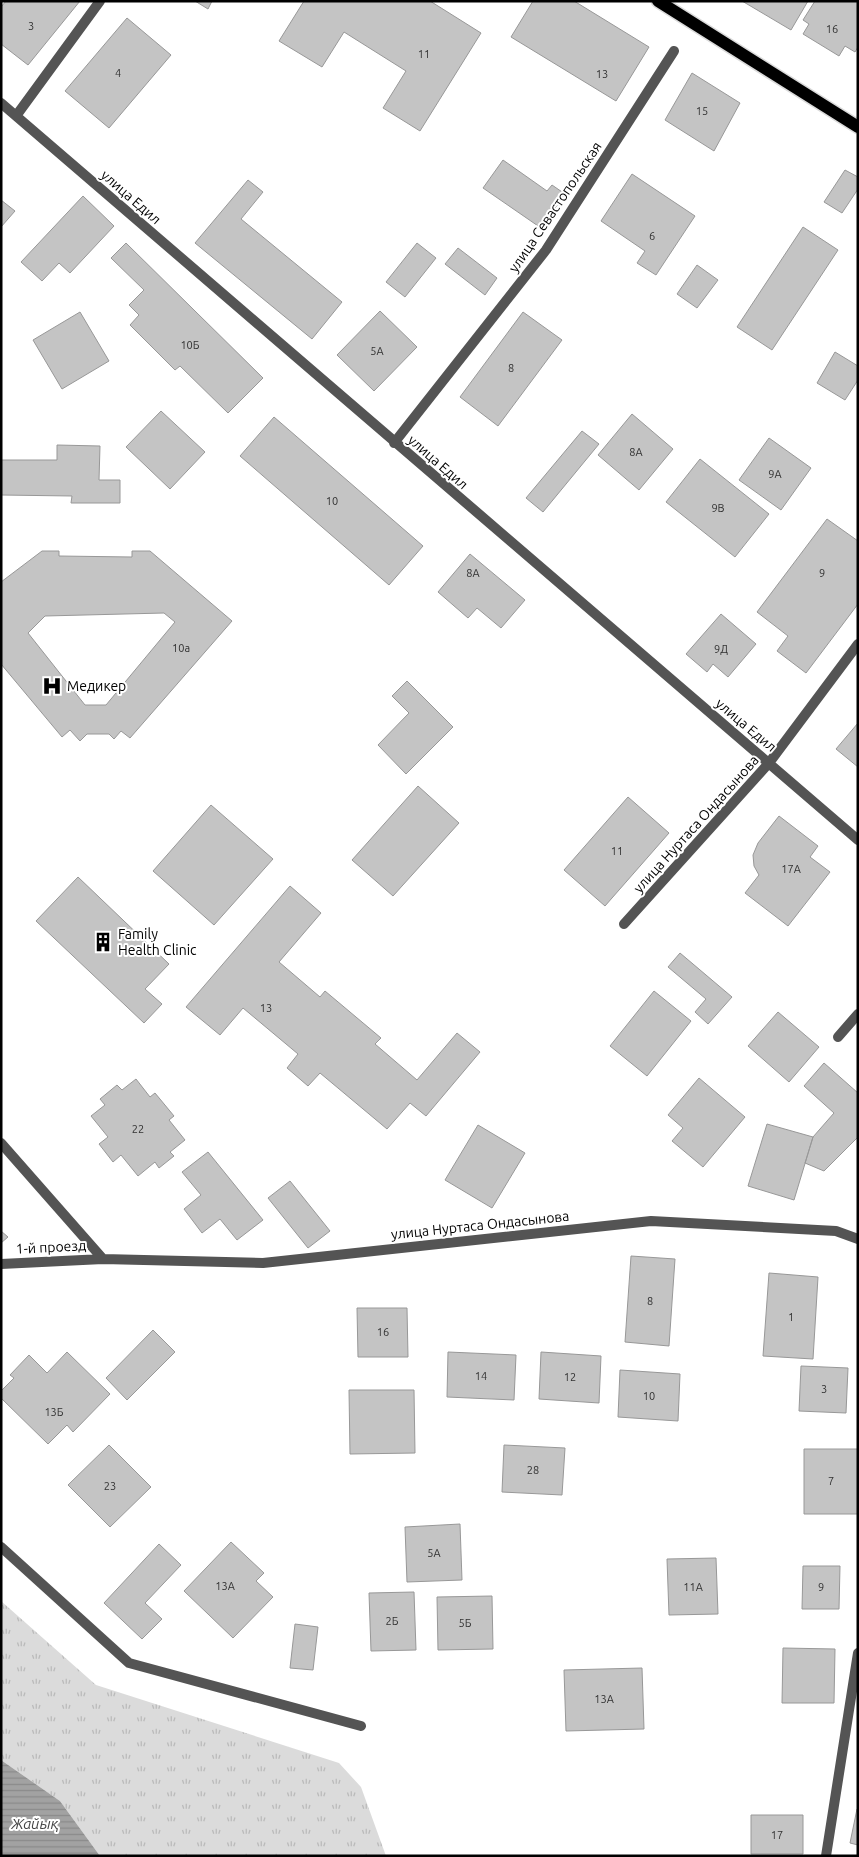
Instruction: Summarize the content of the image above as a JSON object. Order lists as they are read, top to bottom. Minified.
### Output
{"streets":{"street":["улица Едил","улица Севастопольская","улица Нуртаса Ондасынова","1-й проезд"]},"crossings":[["улица Едил","улица Севастопольская"],["улица Едил","улица Нуртаса Ондасынова"],["улица Нуртаса Ондасынова","1-й проезд"]],"water":["Жайық"],"places":{"hospital":["Медикер"],"building":["Family Health Clinic"]},"house_numbers":["3","16","11","4","13","15","6","10Б","5А","8","8А","9А","10","9В","8А","9","10а","9Д","11","17А","13","22","8","1","16","14","12","3","10","13Б","28","7","23","5А","13А","11А","9","2Б","5Б","13А","17"]}
